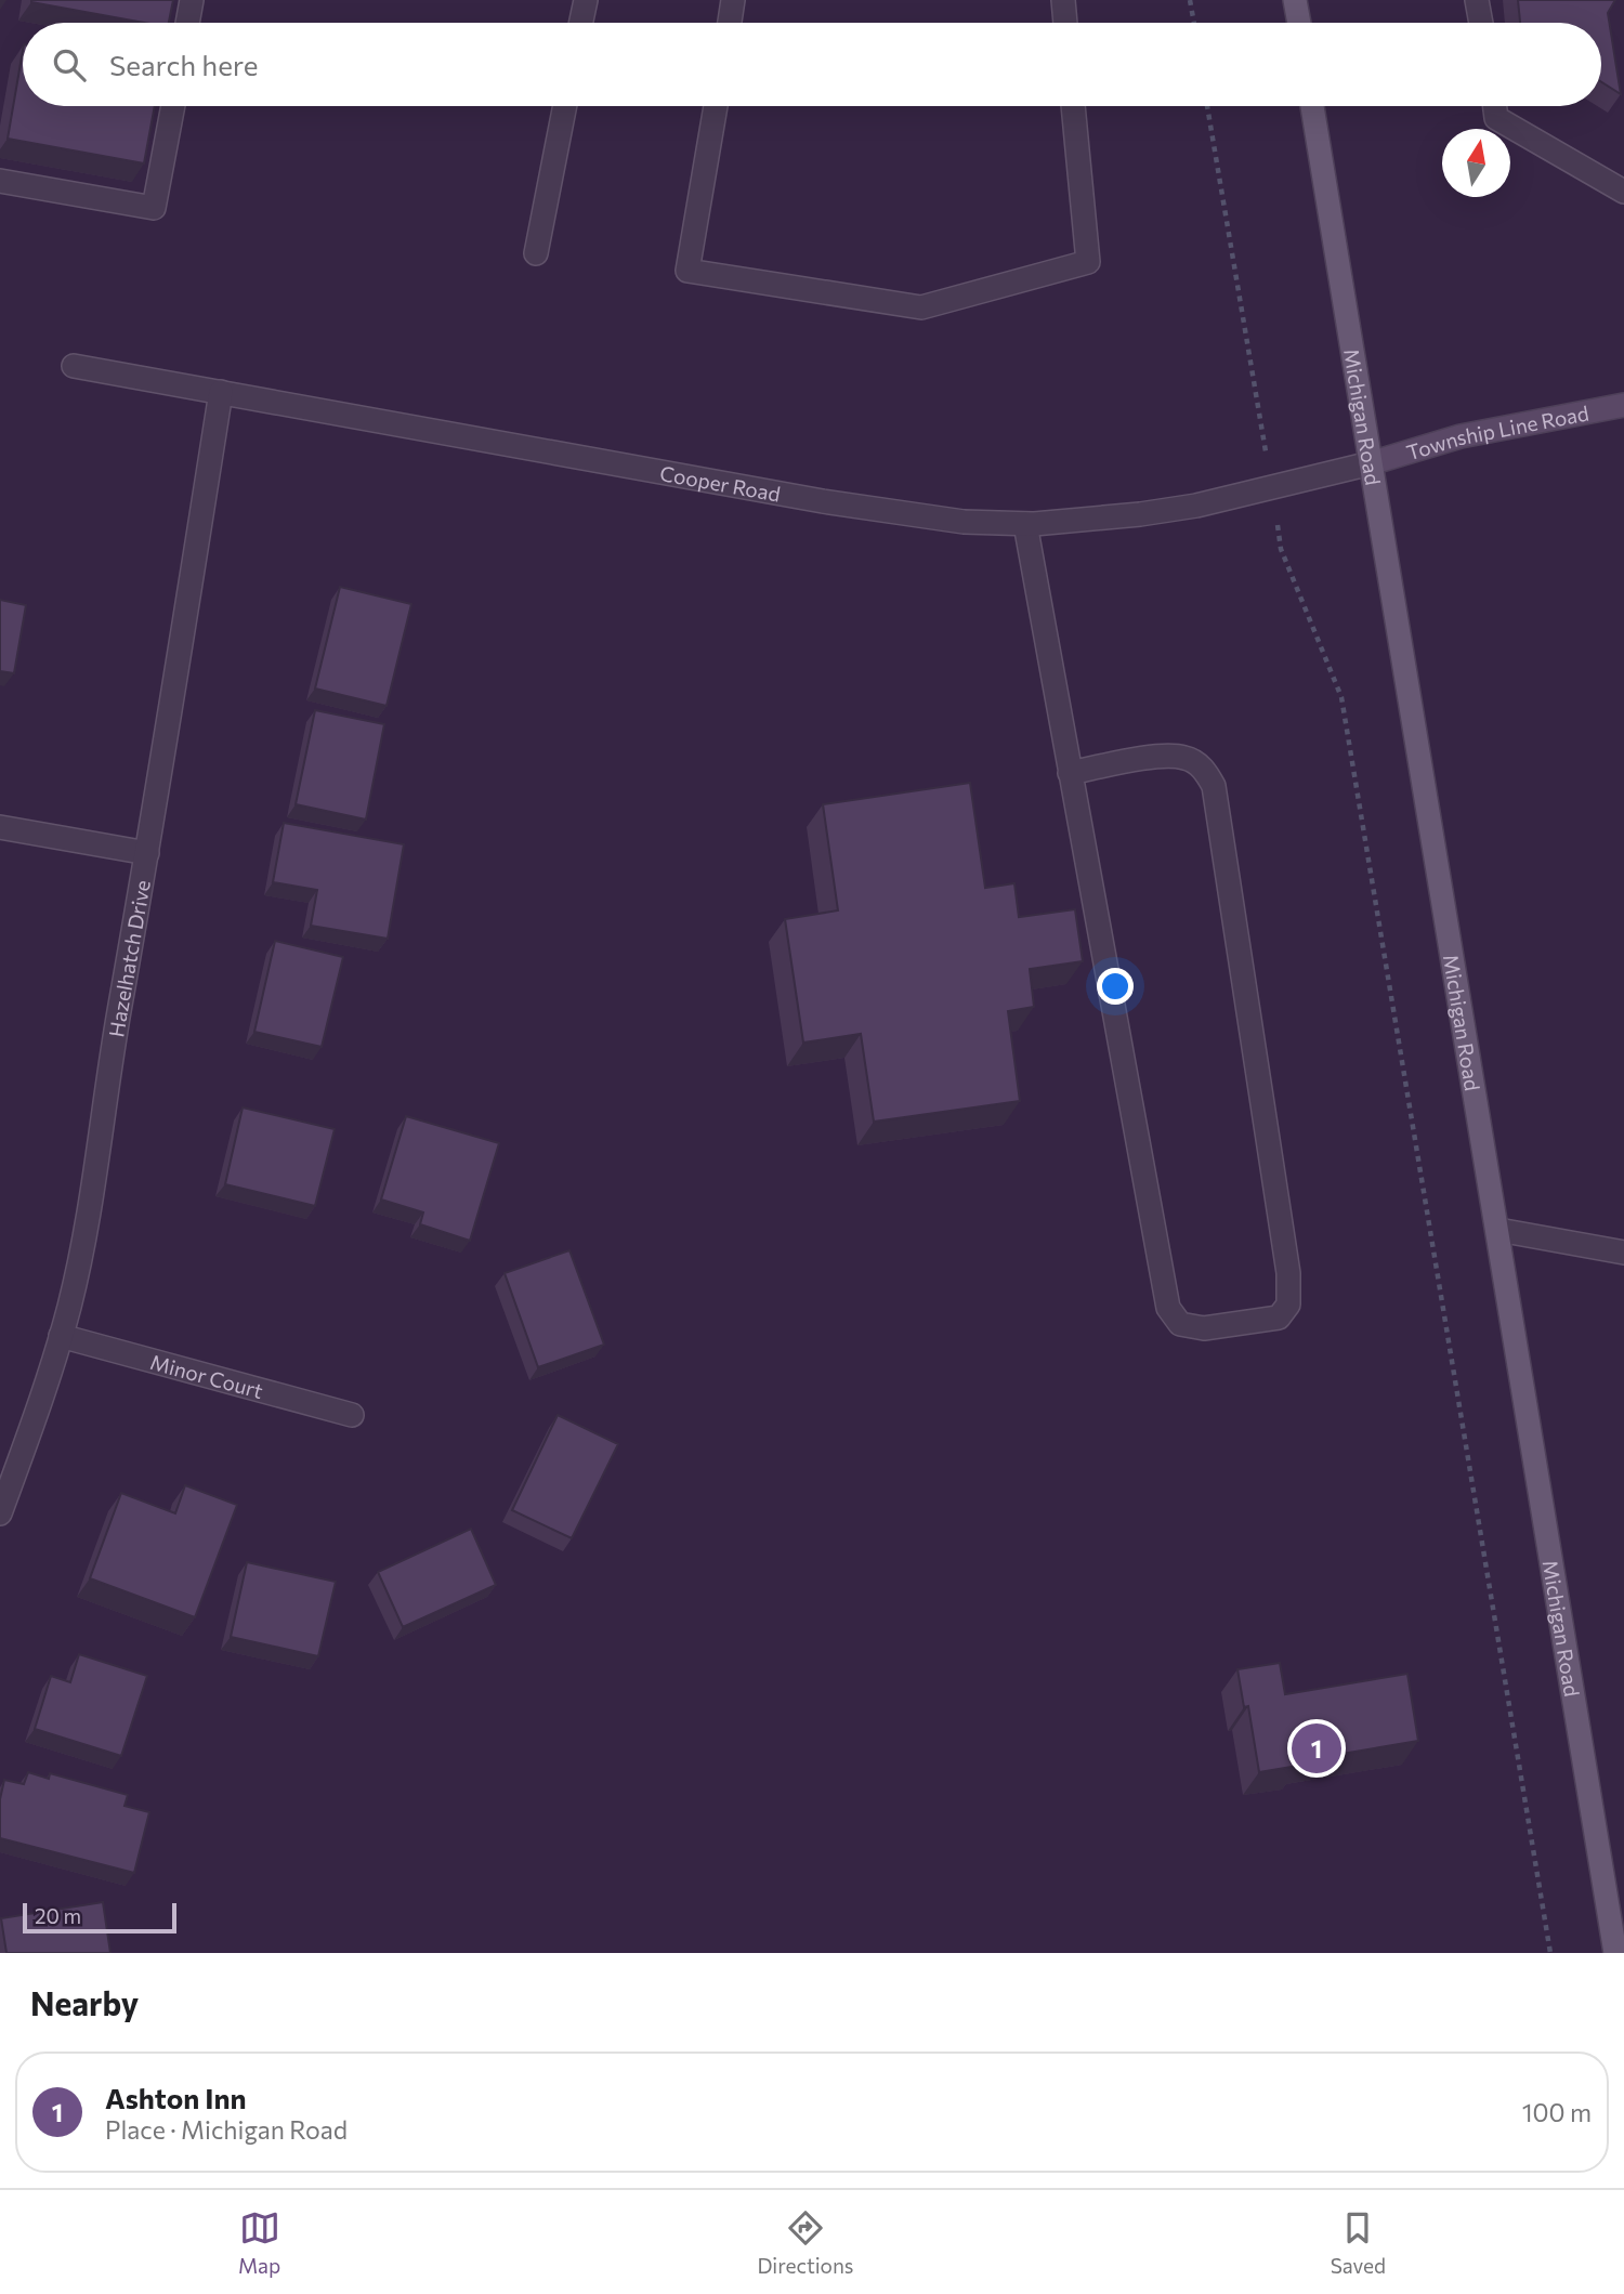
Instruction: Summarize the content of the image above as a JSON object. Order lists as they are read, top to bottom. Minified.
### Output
{"streets":{"main road":["Michigan Road","Township Line Road"],"street":["Cooper Road","Hazelhatch Drive","Minor Court"]},"crossings":[["Michigan Road","Township Line Road"],["Michigan Road","Cooper Road"],["Township Line Road","Cooper Road"],["Cooper Road","Hazelhatch Drive"],["Hazelhatch Drive","Minor Court"]],"scale_bar":"20 m","north":"top","page":{"search":"Search here","pins":"1","scale":"20 m","heading":"Nearby","list":[{"mark":"1","name":"Ashton Inn","note":"Place · Michigan Road","value":"100 m"}],"nav":["Map","Directions","Saved"]}}
